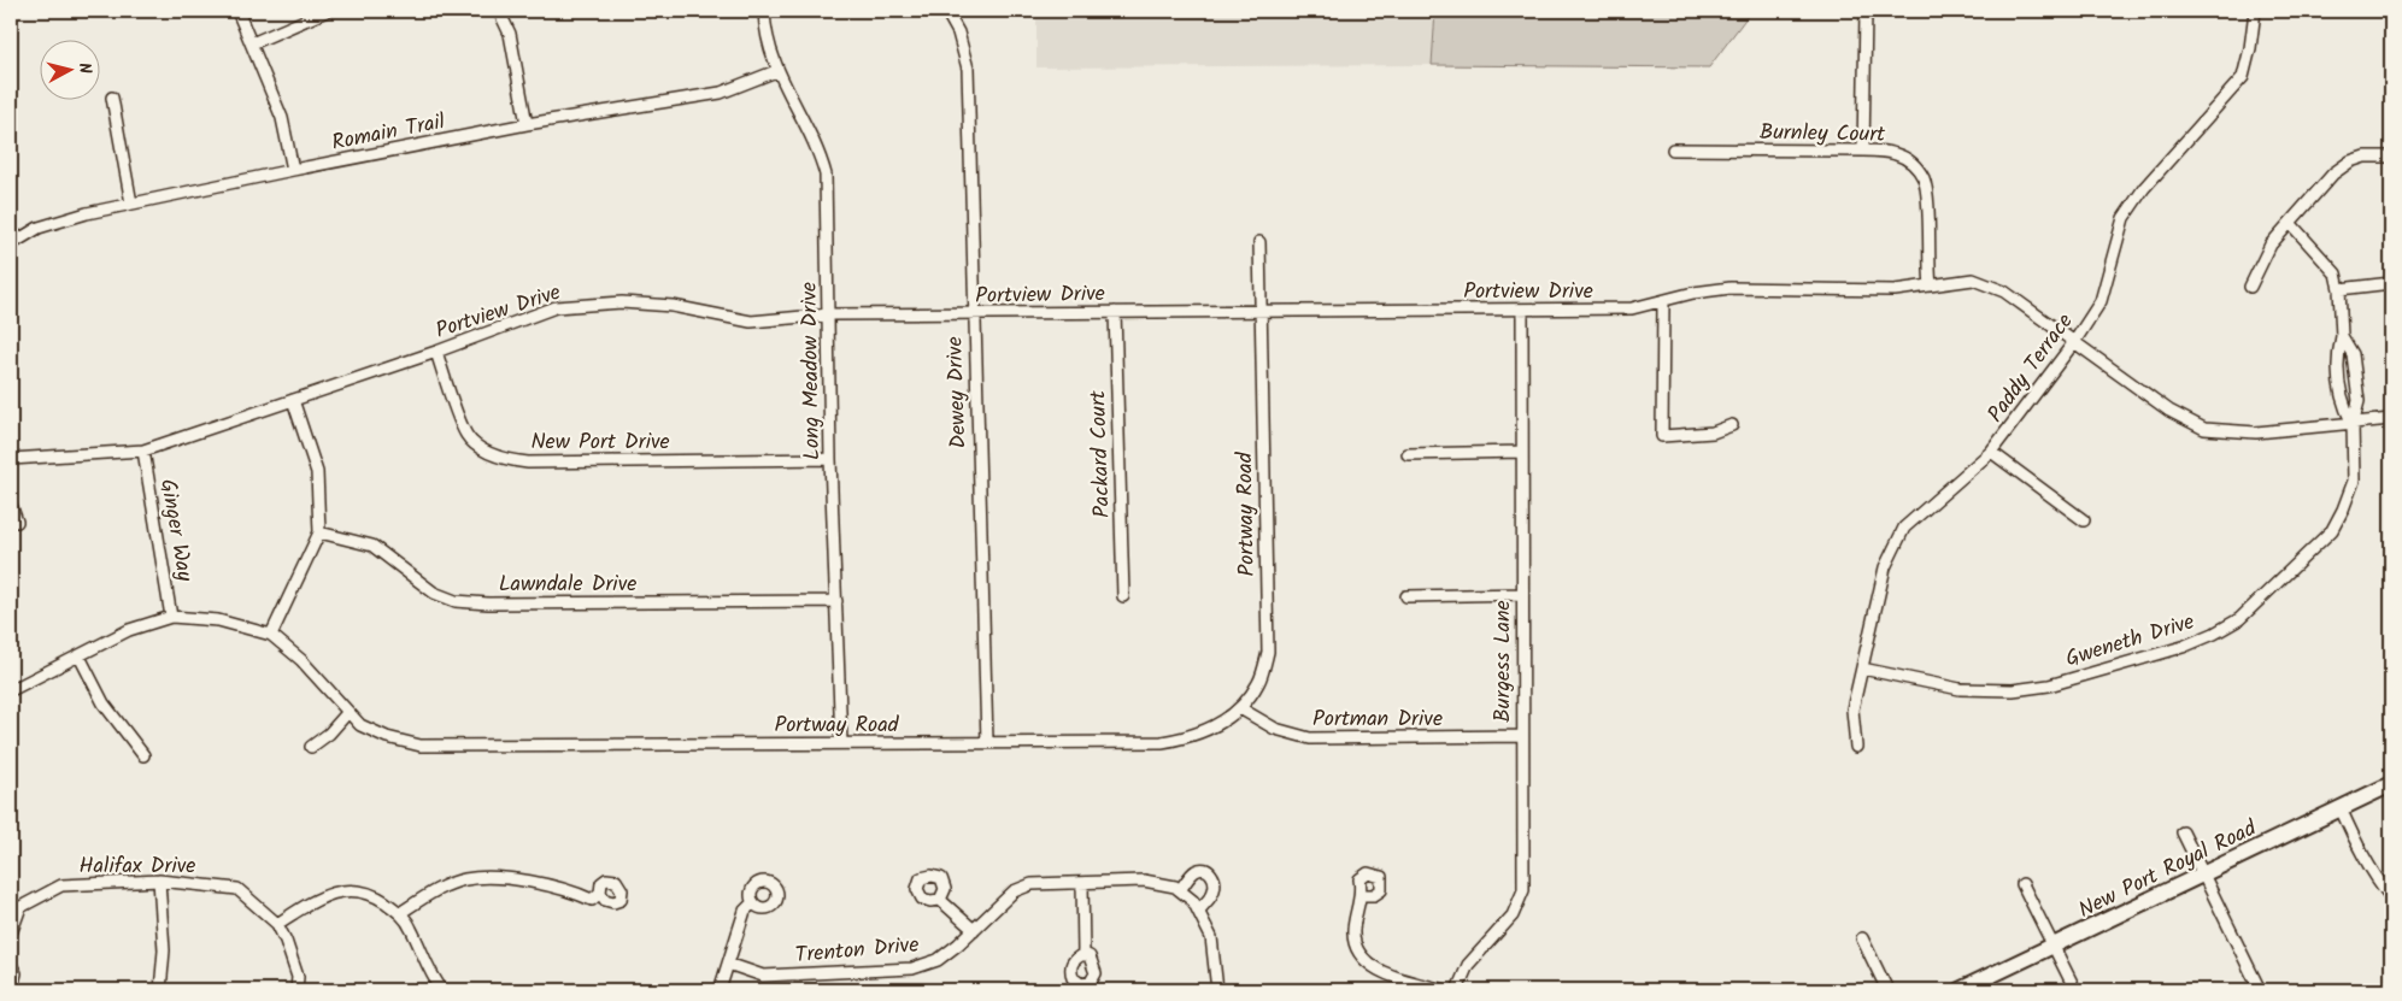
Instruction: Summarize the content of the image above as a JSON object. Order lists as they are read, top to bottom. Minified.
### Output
{"streets":{"street":["Romain Trail","Burnley Court","Portview Drive","Paddy Terrace","Long Meadow Drive","Dewey Drive","New Port Drive","Packard Court","Portway Road","Ginger Way","Lawndale Drive","Gweneth Drive","Burgess Lane","Portman Drive","Halifax Drive","New Port Royal Road","Trenton Drive"]},"crossings":[["Romain Trail","Long Meadow Drive"],["Burnley Court","Portview Drive"],["Portview Drive","Paddy Terrace"],["Portview Drive","Long Meadow Drive"],["Portview Drive","Dewey Drive"],["Portview Drive","New Port Drive"],["Portview Drive","Packard Court"],["Portview Drive","Portway Road"],["Portview Drive","Ginger Way"],["Portview Drive","Gweneth Drive"],["Portview Drive","Burgess Lane"],["Paddy Terrace","Gweneth Drive"],["Long Meadow Drive","New Port Drive"],["Long Meadow Drive","Portway Road"],["Long Meadow Drive","Lawndale Drive"],["Dewey Drive","Portway Road"],["Portway Road","Ginger Way"],["Portway Road","Portman Drive"],["Burgess Lane","Portman Drive"]],"north":"right"}
